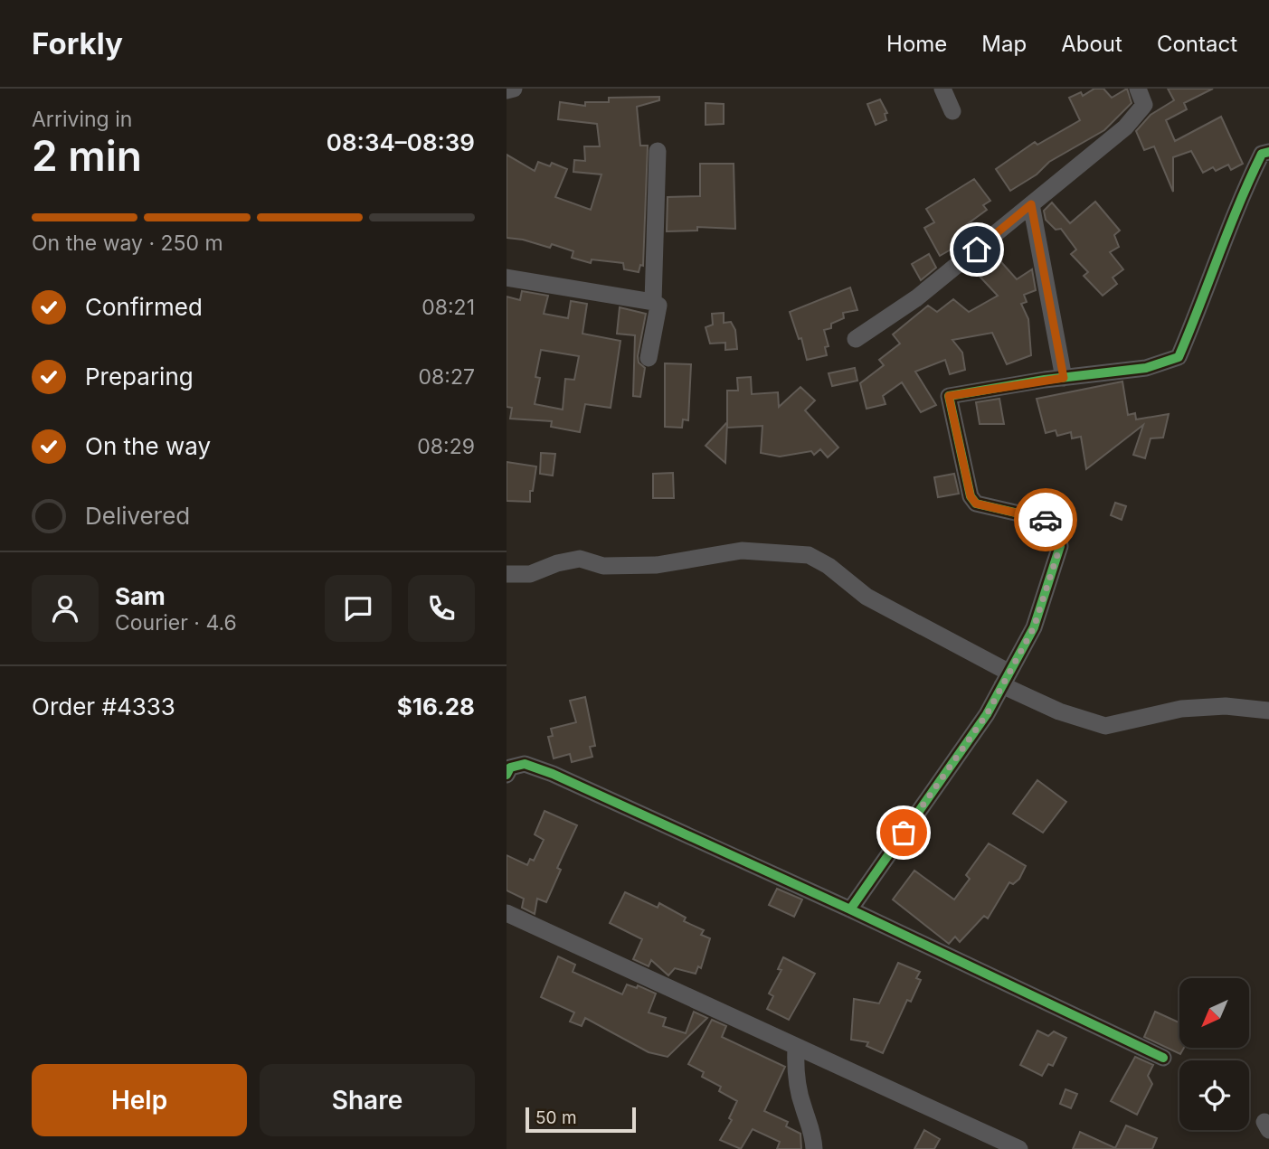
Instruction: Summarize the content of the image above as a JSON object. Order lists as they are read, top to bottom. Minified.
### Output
{"scale_bar":"50 m","north":"bottom left","page":{"header":"Forkly","nav":["Home","Map","About","Contact"],"heading":["2 min","Arriving in","08:34–08:39"],"panel":["Sam","Courier · 4.6","Order #4333","$16.28"],"bar":"On the way · 250 m","list":[["Confirmed","08:21"],["Preparing","08:27"],["On the way","08:29"],"Delivered"],"buttons":["Help","Share"],"scale":"50 m"}}
